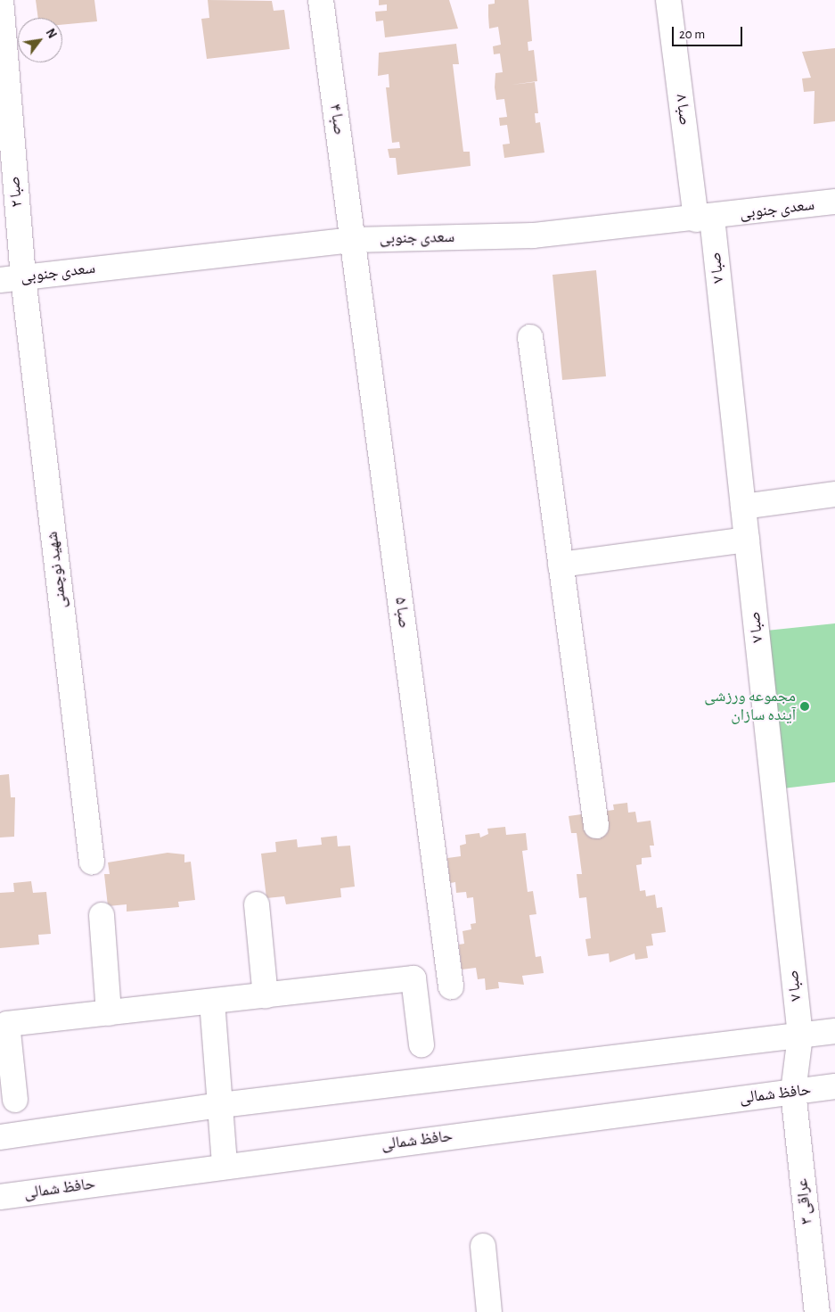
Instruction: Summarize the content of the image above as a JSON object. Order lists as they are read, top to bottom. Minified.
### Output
{"streets":{"street":["صبا ۸","صبا ۴","صبا ۲","سعدی جنوبی","صبا ۷","شهید نوچمنی","صبا ۵","حافظ شمالی","عراقی ۳"]},"crossings":[["صبا ۸","سعدی جنوبی"],["صبا ۸","صبا ۷"],["صبا ۴","سعدی جنوبی"],["صبا ۴","صبا ۵"],["صبا ۲","سعدی جنوبی"],["صبا ۲","شهید نوچمنی"],["سعدی جنوبی","صبا ۷"],["سعدی جنوبی","شهید نوچمنی"],["سعدی جنوبی","صبا ۵"],["صبا ۷","حافظ شمالی"],["صبا ۷","عراقی ۳"],["حافظ شمالی","عراقی ۳"]],"places":["مجموعه ورزشی آینده سازان"],"scale_bar":"20 m","north":"top right"}
